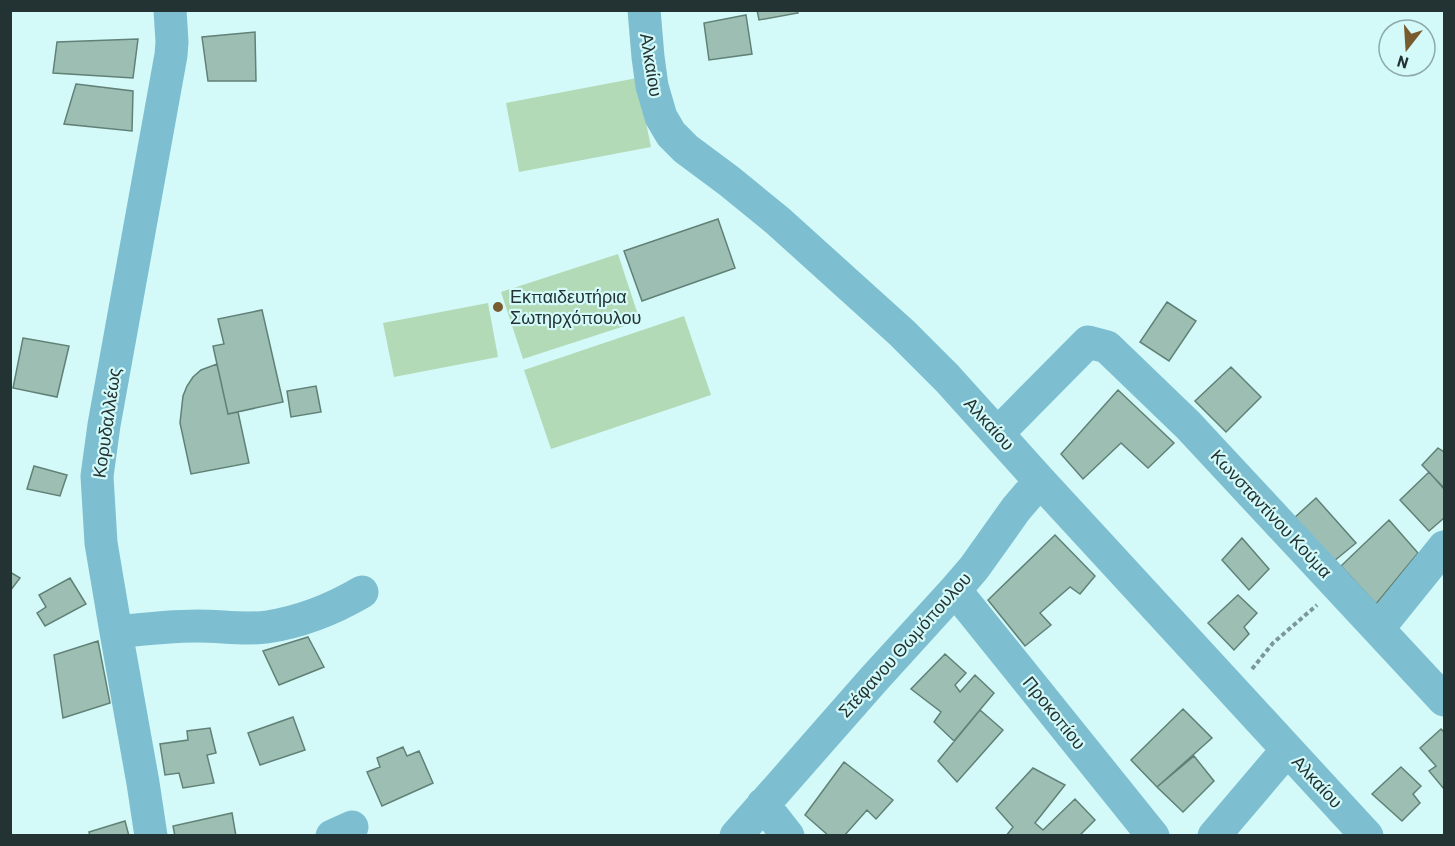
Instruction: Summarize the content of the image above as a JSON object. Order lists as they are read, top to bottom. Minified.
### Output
{"streets":{"street":["Αλκαίου","Κορυδαλλέως","Κωνσταντίνου Κούμα","Στέφανου Θωμόπουλου","Προκοπίου"]},"crossings":[["Αλκαίου","Κωνσταντίνου Κούμα"],["Αλκαίου","Στέφανου Θωμόπουλου"],["Στέφανου Θωμόπουλου","Προκοπίου"]],"places":["Εκπαιδευτήρια Σωτηρχόπουλου"],"north":"bottom"}
